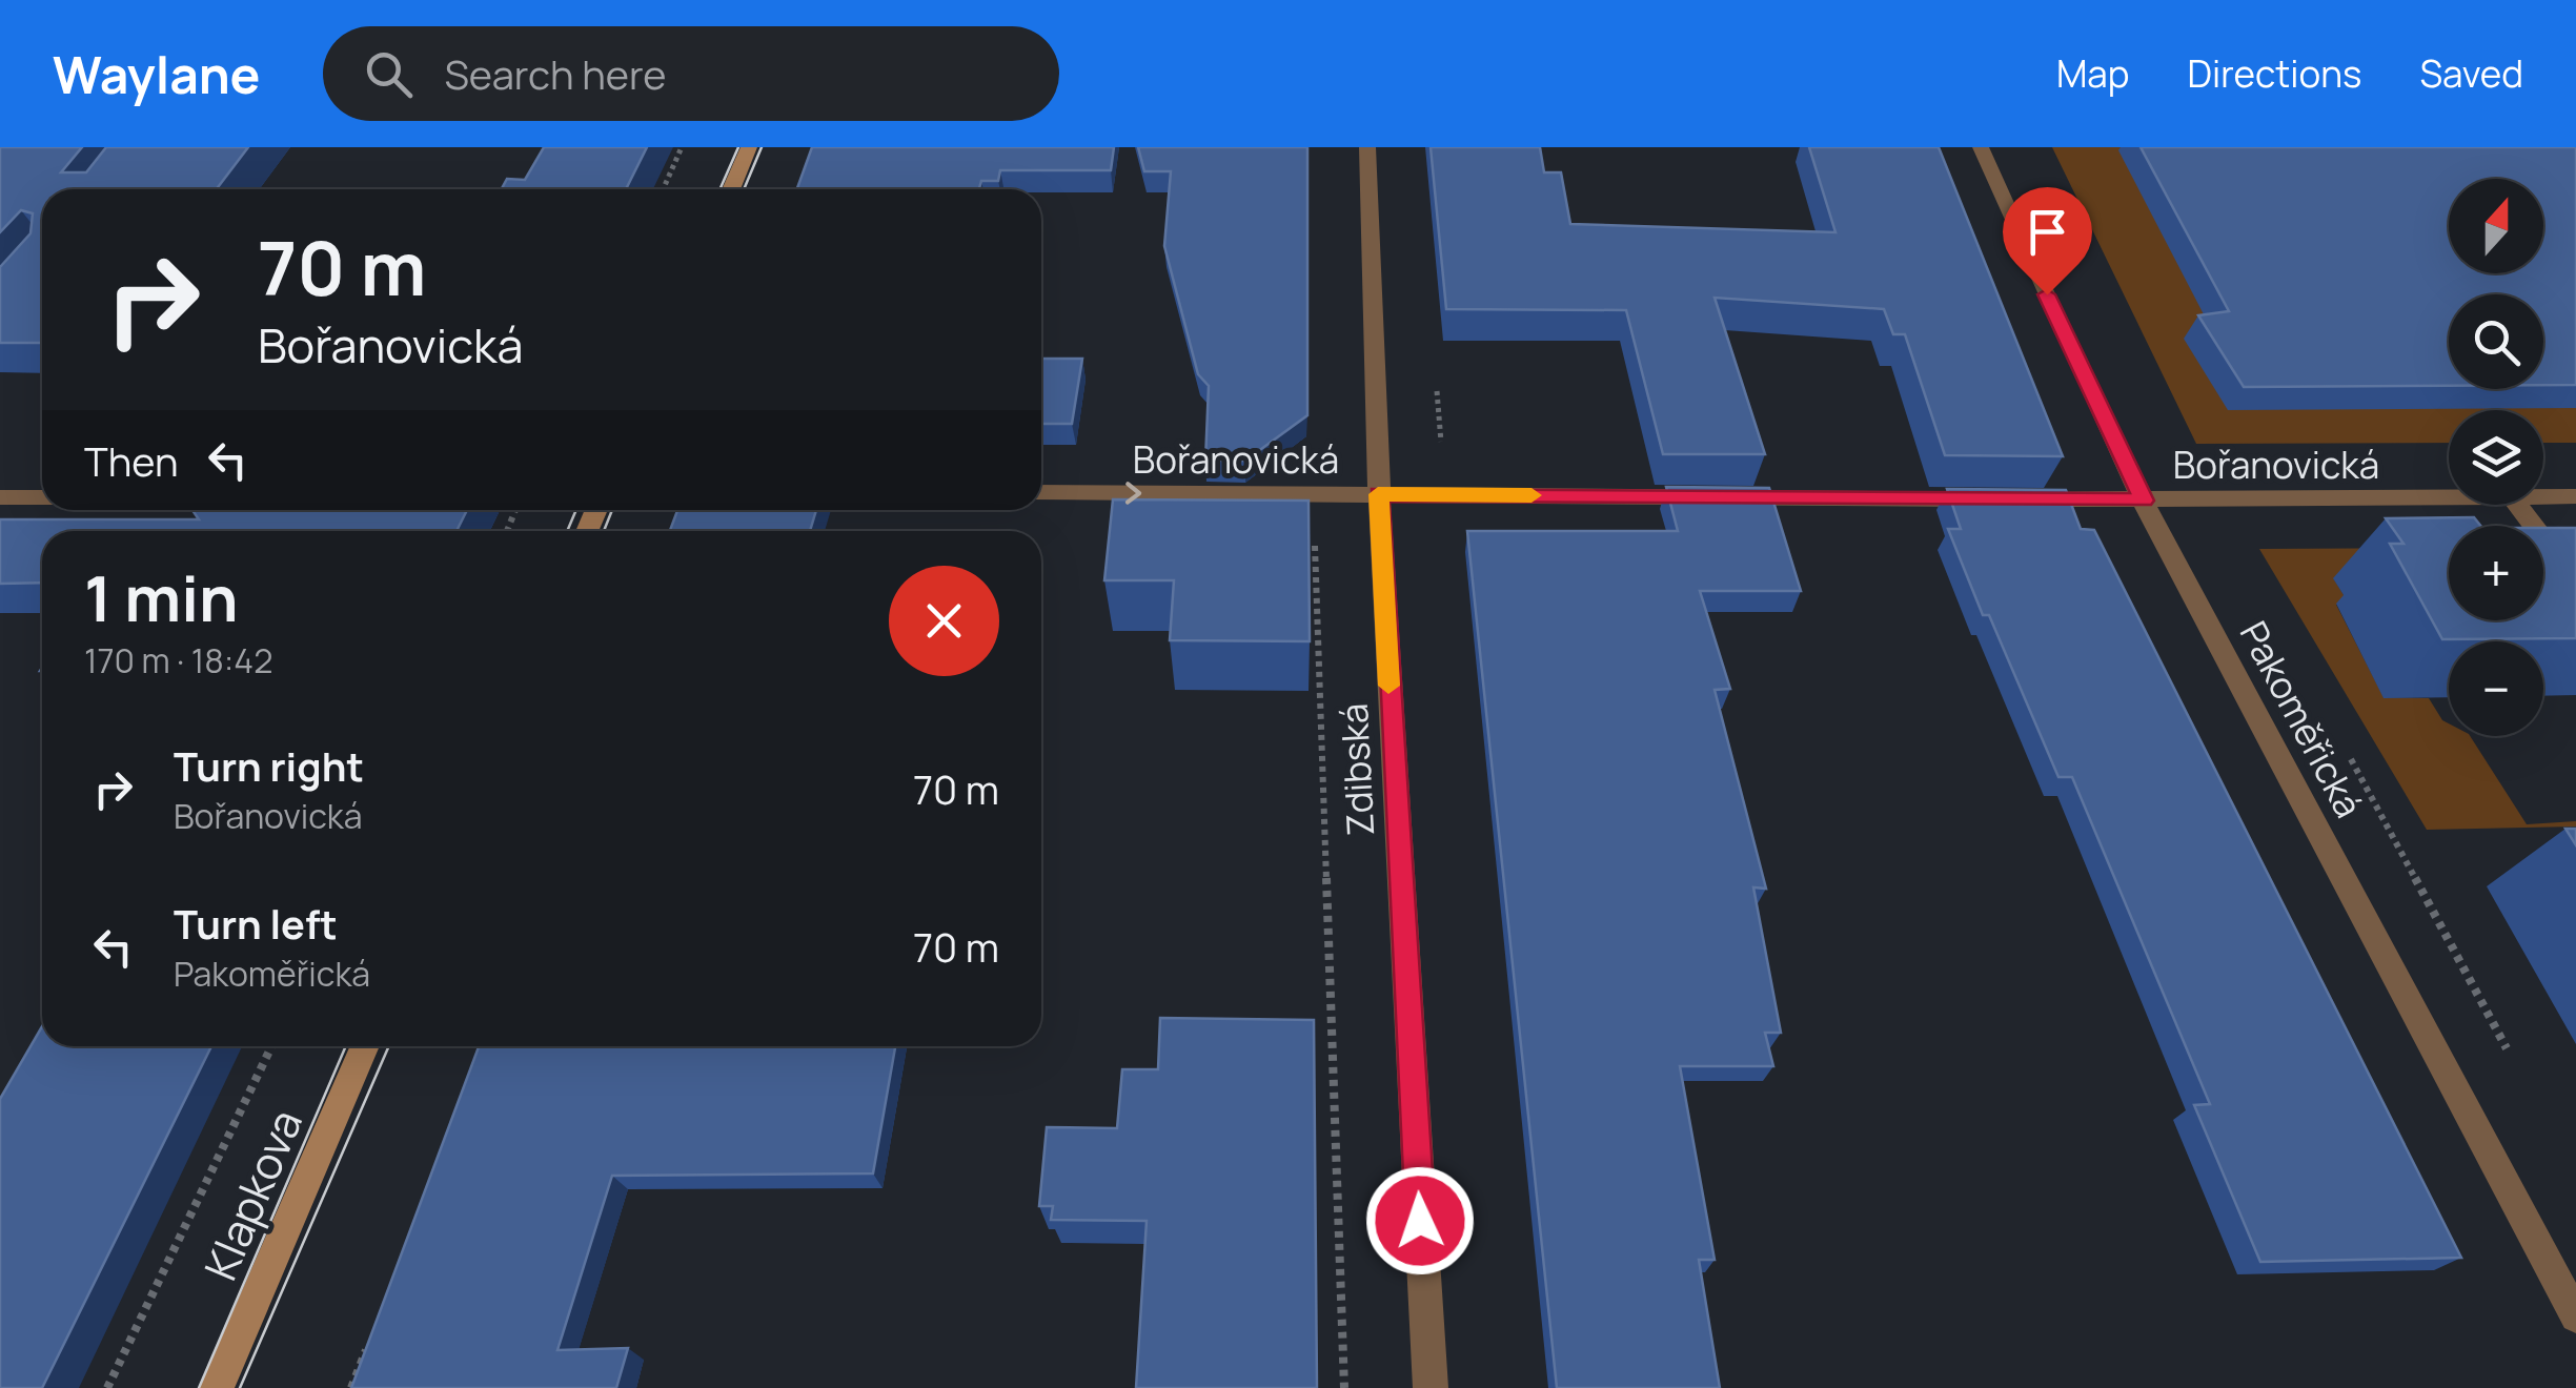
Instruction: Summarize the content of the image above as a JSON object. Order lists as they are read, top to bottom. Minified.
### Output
{"streets":{"street":["Bořanovická","Pakoměřická","Zdibská","Klapkova"]},"crossings":[["Bořanovická","Pakoměřická"],["Bořanovická","Zdibská"]],"north":"top","page":{"header":"Waylane","search":"Search here","nav":["Map","Directions","Saved"],"map_buttons":["+","−"],"turn":["70 m","Bořanovická"],"then":"Then","heading":["1 min","170 m · 18:42"],"list":[{"name":"Turn right","note":"Bořanovická","value":"70 m"},{"name":"Turn left","note":"Pakoměřická","value":"70 m"}]}}
